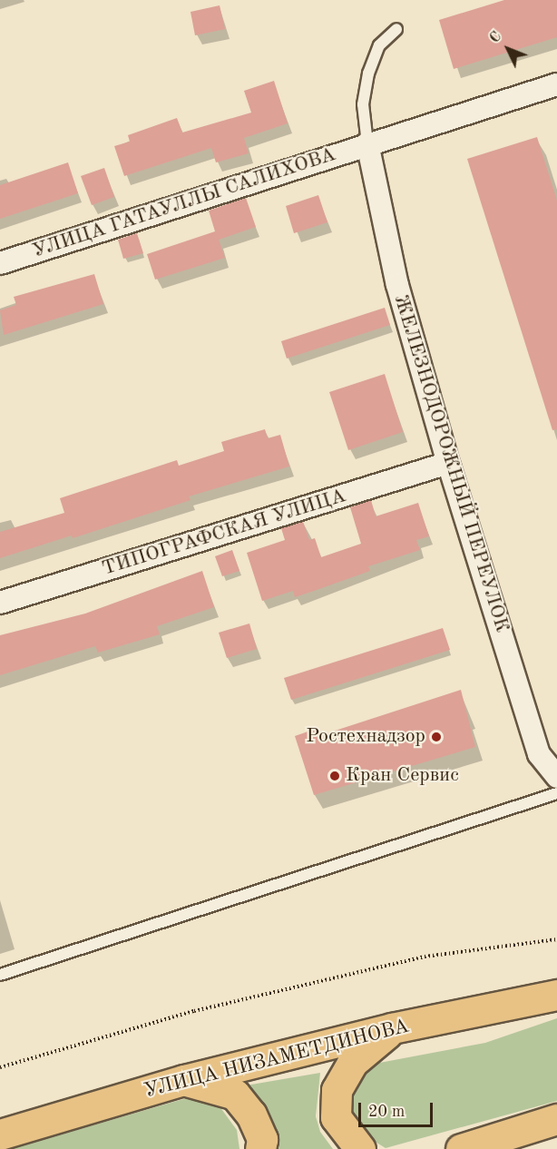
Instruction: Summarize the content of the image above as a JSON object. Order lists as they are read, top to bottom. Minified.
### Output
{"streets":{"main road":["УЛИЦА НИЗАМЕТДИНОВА"],"street":["УЛИЦА ГАТАУЛЛЫ САЛИХОВА","ЖЕЛЕЗНОДОРОЖНЫЙ ПЕРЕУЛОК","ТИПОГРАФСКАЯ УЛИЦА"]},"crossings":[["УЛИЦА ГАТАУЛЛЫ САЛИХОВА","ЖЕЛЕЗНОДОРОЖНЫЙ ПЕРЕУЛОК"],["ЖЕЛЕЗНОДОРОЖНЫЙ ПЕРЕУЛОК","ТИПОГРАФСКАЯ УЛИЦА"]],"places":["Ростехнадзор","Кран Сервис"],"scale_bar":"20 m","north":"top left"}
